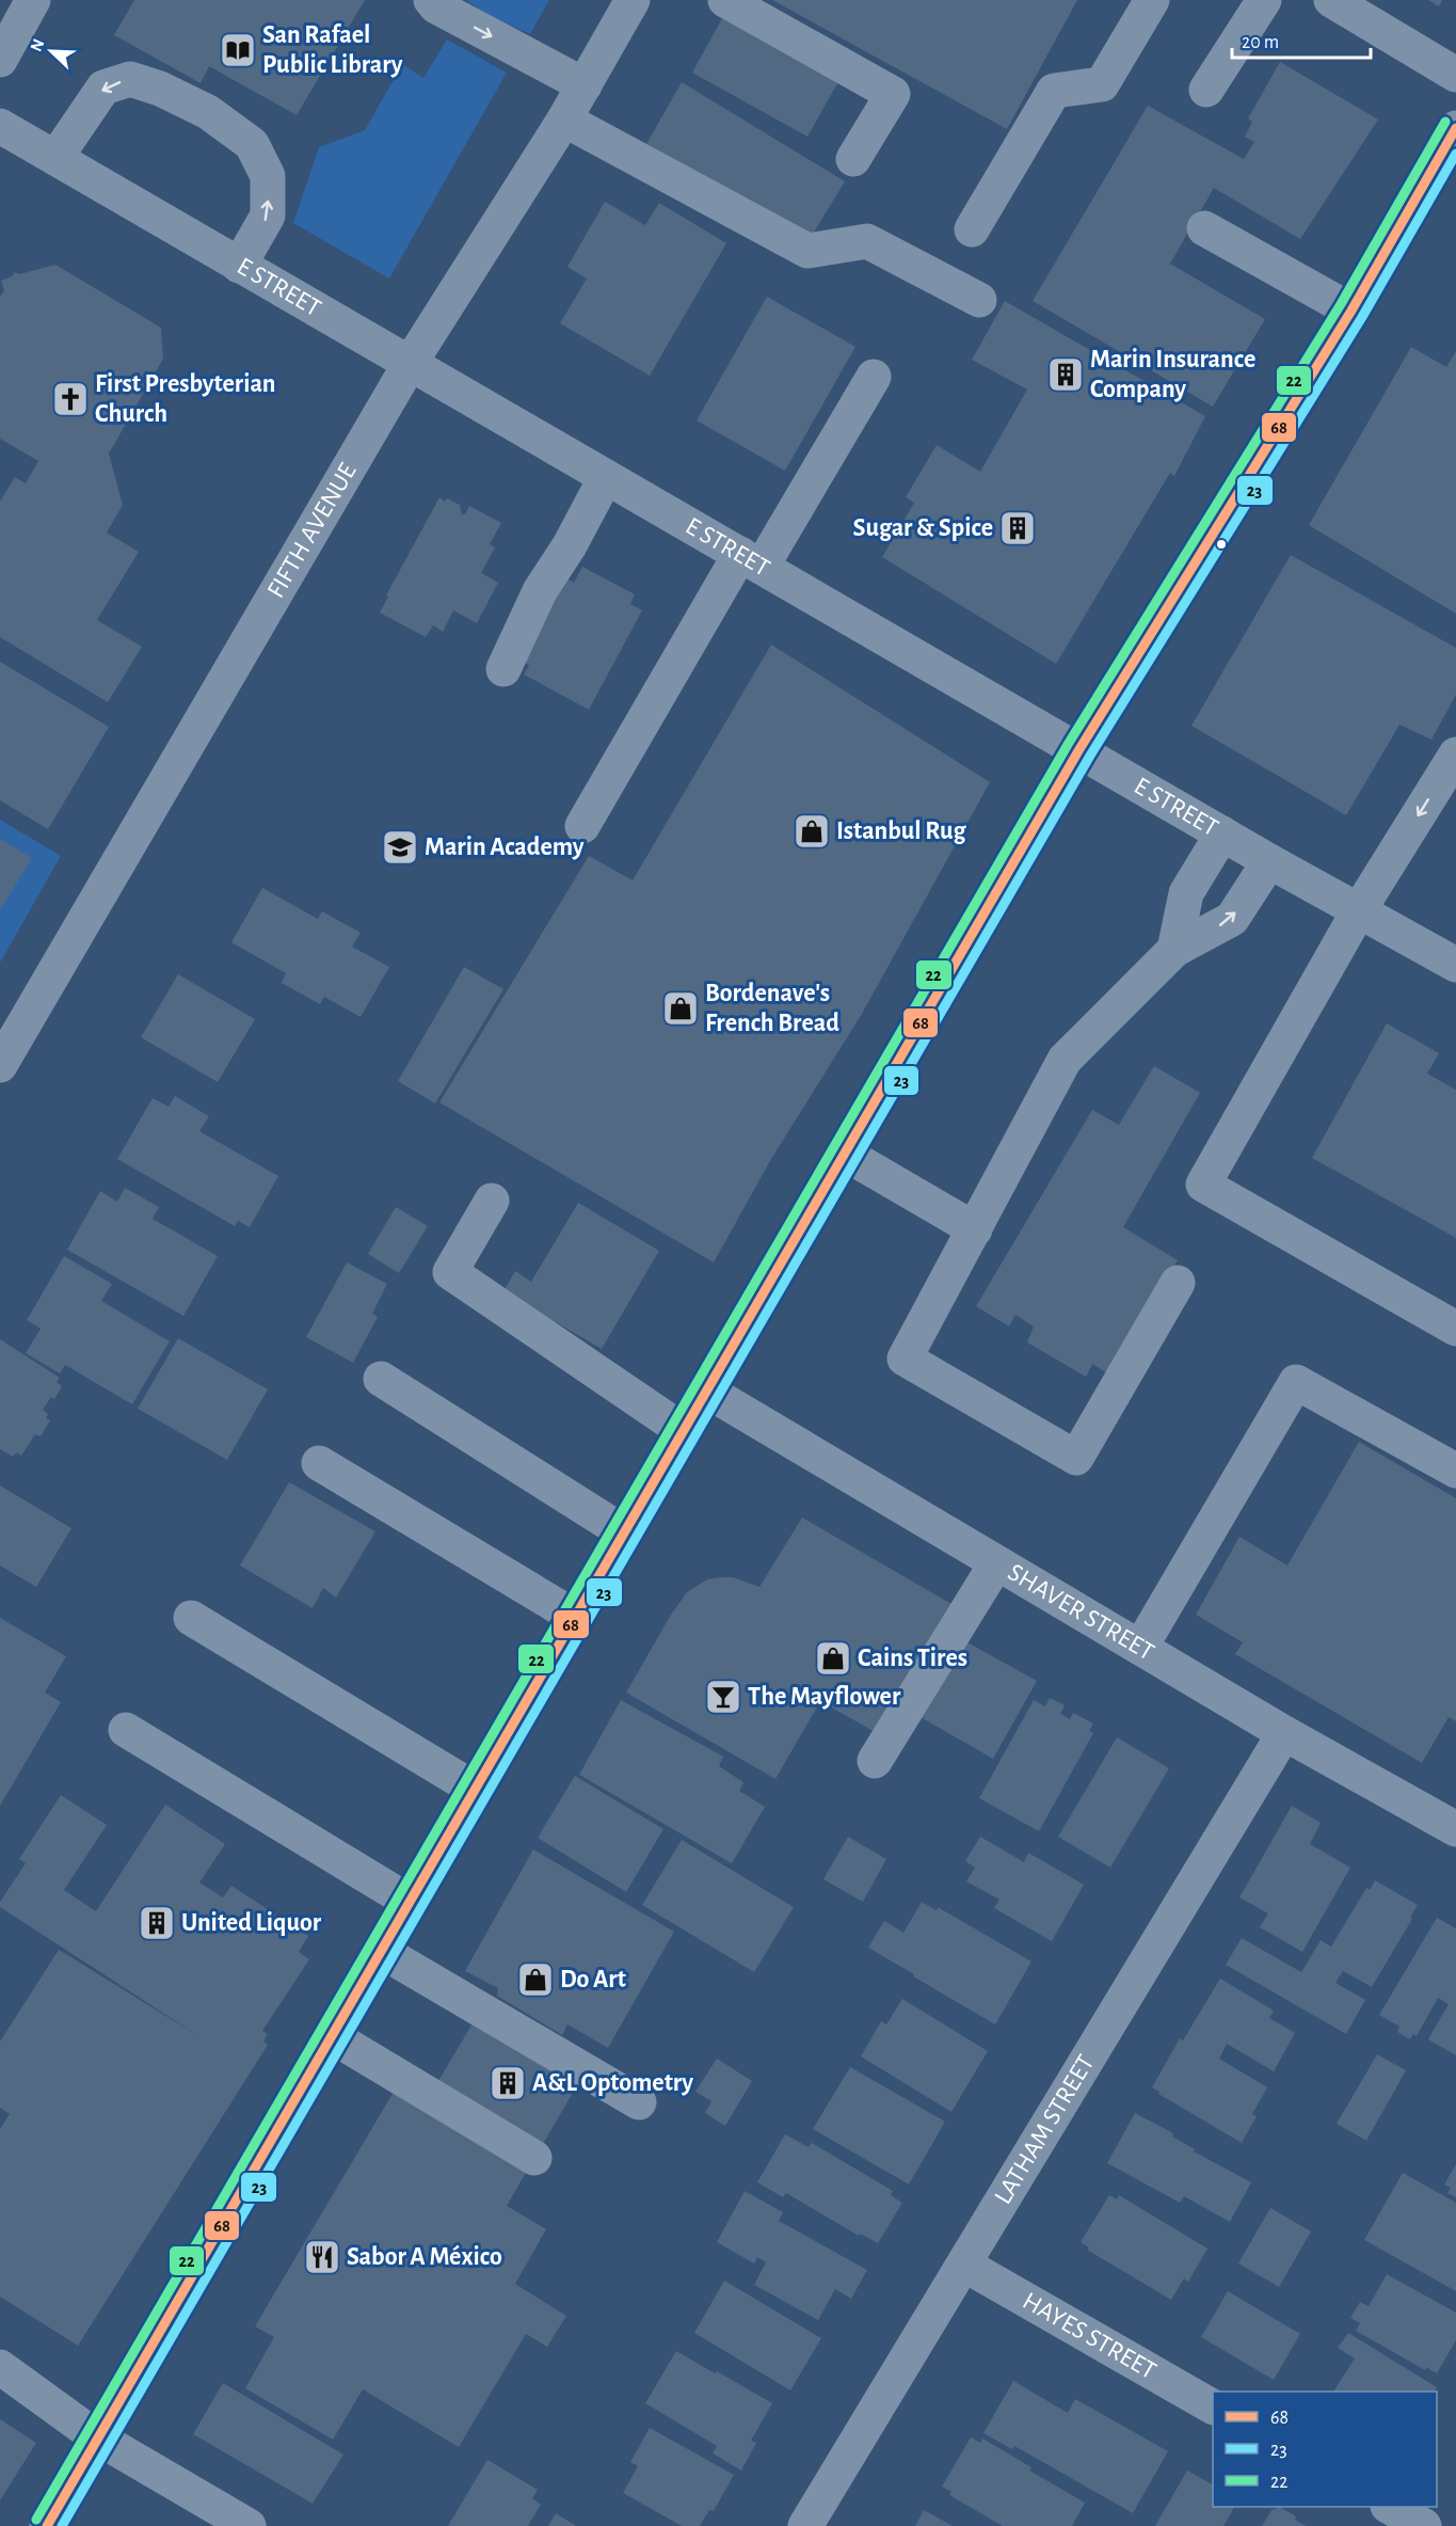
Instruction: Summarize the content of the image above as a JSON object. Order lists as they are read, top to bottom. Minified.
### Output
{"streets":{"street":["E STREET","FIFTH AVENUE","SHAVER STREET","LATHAM STREET","HAYES STREET"]},"crossings":[["E STREET","FIFTH AVENUE"],["SHAVER STREET","LATHAM STREET"],["LATHAM STREET","HAYES STREET"]],"places":{"library":["San Rafael Public Library"],"building":["Marin Insurance Company","Sugar & Spice","United Liquor","A&L Optometry"],"church":["First Presbyterian Church"],"shop":["Istanbul Rug","Bordenave's French Bread","Cains Tires","Do Art"],"school or university":["Marin Academy"],"bar":["The Mayflower"],"restaurant":["Sabor A México"]},"lines":["transit line 22","transit line 68","transit line 23"],"legend":["68","23","22"],"scale_bar":"20 m","north":"top left"}
